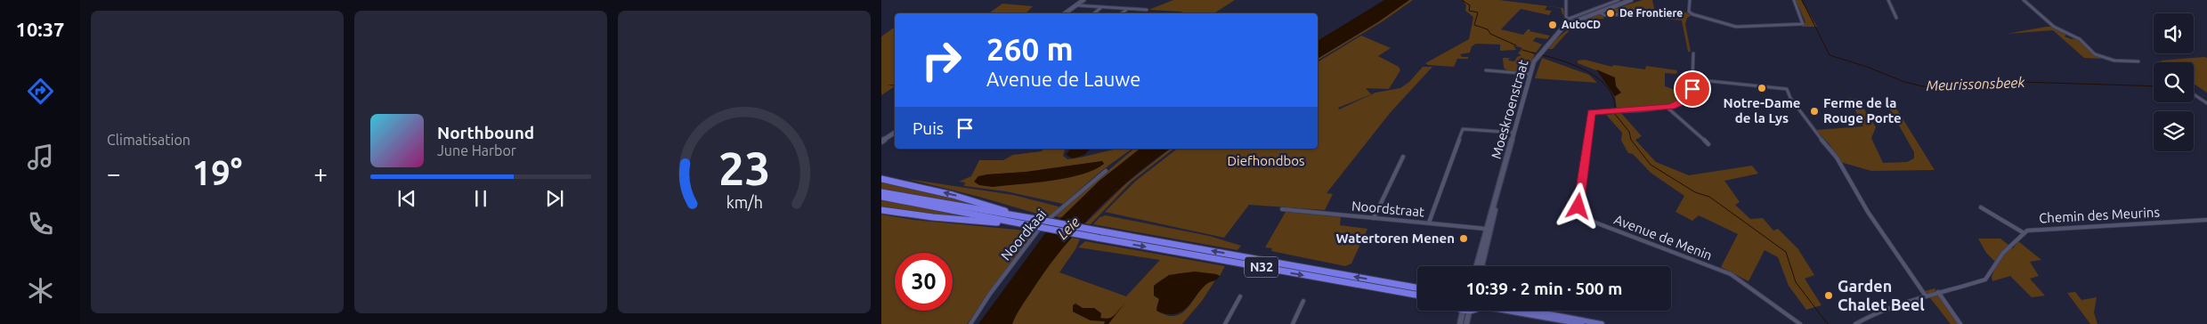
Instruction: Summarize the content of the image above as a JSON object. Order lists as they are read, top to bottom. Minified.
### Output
{"streets":{"highway":["N32"],"main road":["Moeskroenstraat"],"street":["Noordstraat","Chemin des Meurins","Noordkaai","Avenue de Menin"]},"crossings":[["Moeskroenstraat","Noordstraat"]],"water":["Meurissonsbeek","Leie"],"parks":["Diefhondbos"],"places":["De Frontiere","AutoCD","Notre-Dame de la Lys","Ferme de la Rouge Porte","Watertoren Menen","Garden Chalet Beel"],"page":{"tabs":"10:37","tile":"Climatisation","turn":["260 m","Avenue de Lauwe"],"then":"Puis","song":["Northbound","June Harbor"],"heat":["−","19°","+"],"limit":"30","trip":"10:39 · 2 min · 500 m","gauge":["23","km/h"]}}
